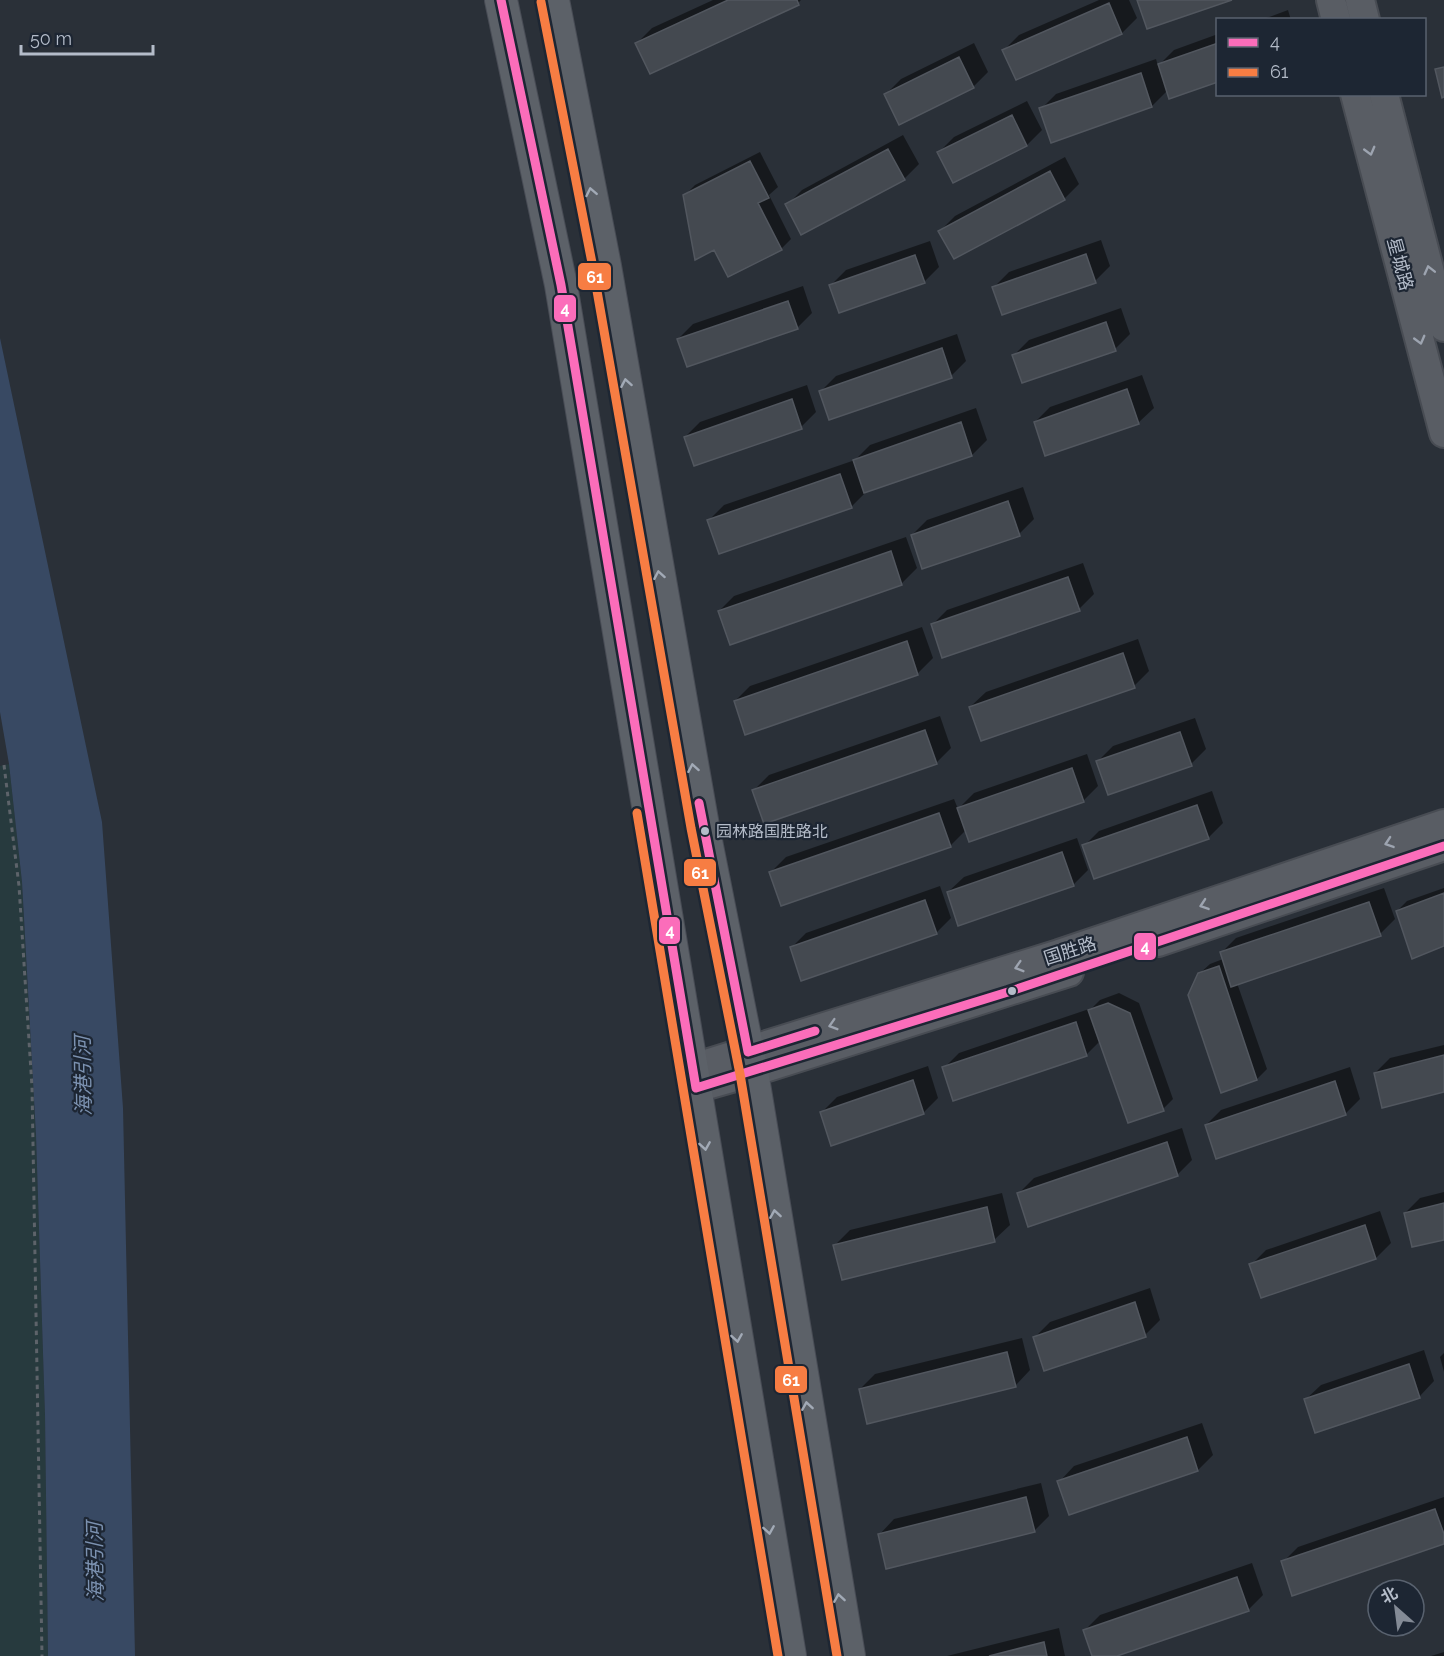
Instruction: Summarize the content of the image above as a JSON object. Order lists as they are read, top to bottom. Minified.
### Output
{"streets":{"street":["星城路","国胜路"]},"water":["海港引河"],"places":["园林路国胜路北"],"lines":["transit line 4","transit line 61"],"legend":["4","61"],"scale_bar":"50 m","north":"top left"}
